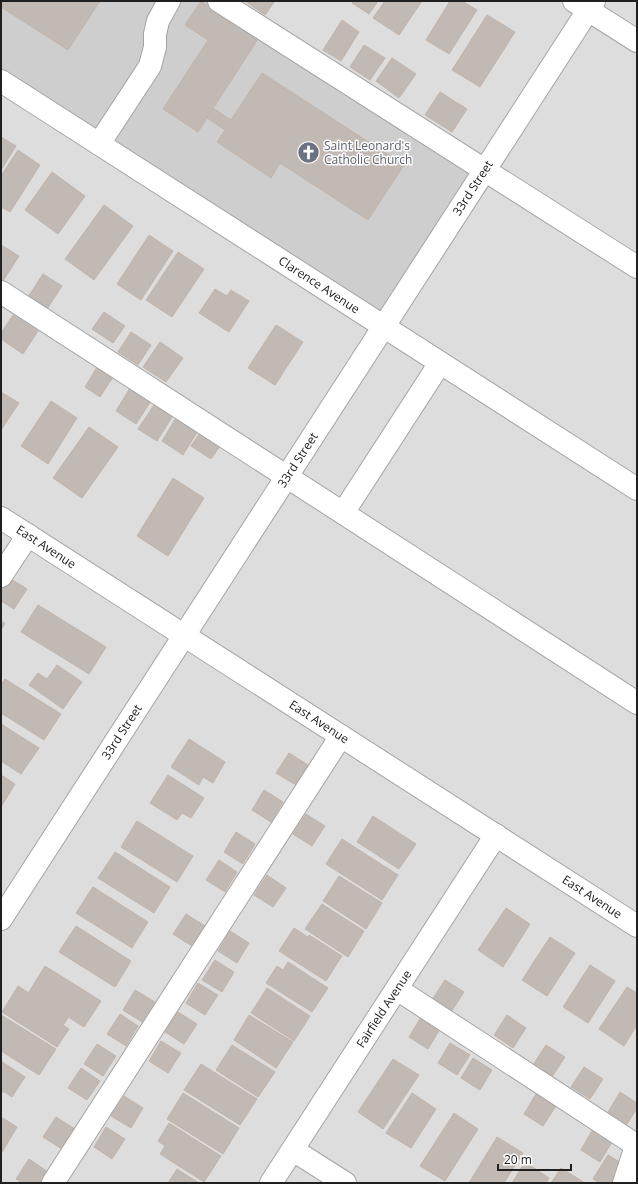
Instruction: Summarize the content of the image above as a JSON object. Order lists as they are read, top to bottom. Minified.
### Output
{"streets":{"street":["33rd Street","Clarence Avenue","East Avenue","Fairfield Avenue"]},"crossings":[["33rd Street","Clarence Avenue"],["33rd Street","East Avenue"],["East Avenue","Fairfield Avenue"]],"places":{"church":["Saint Leonard's Catholic Church"]},"scale_bar":"20 m"}
